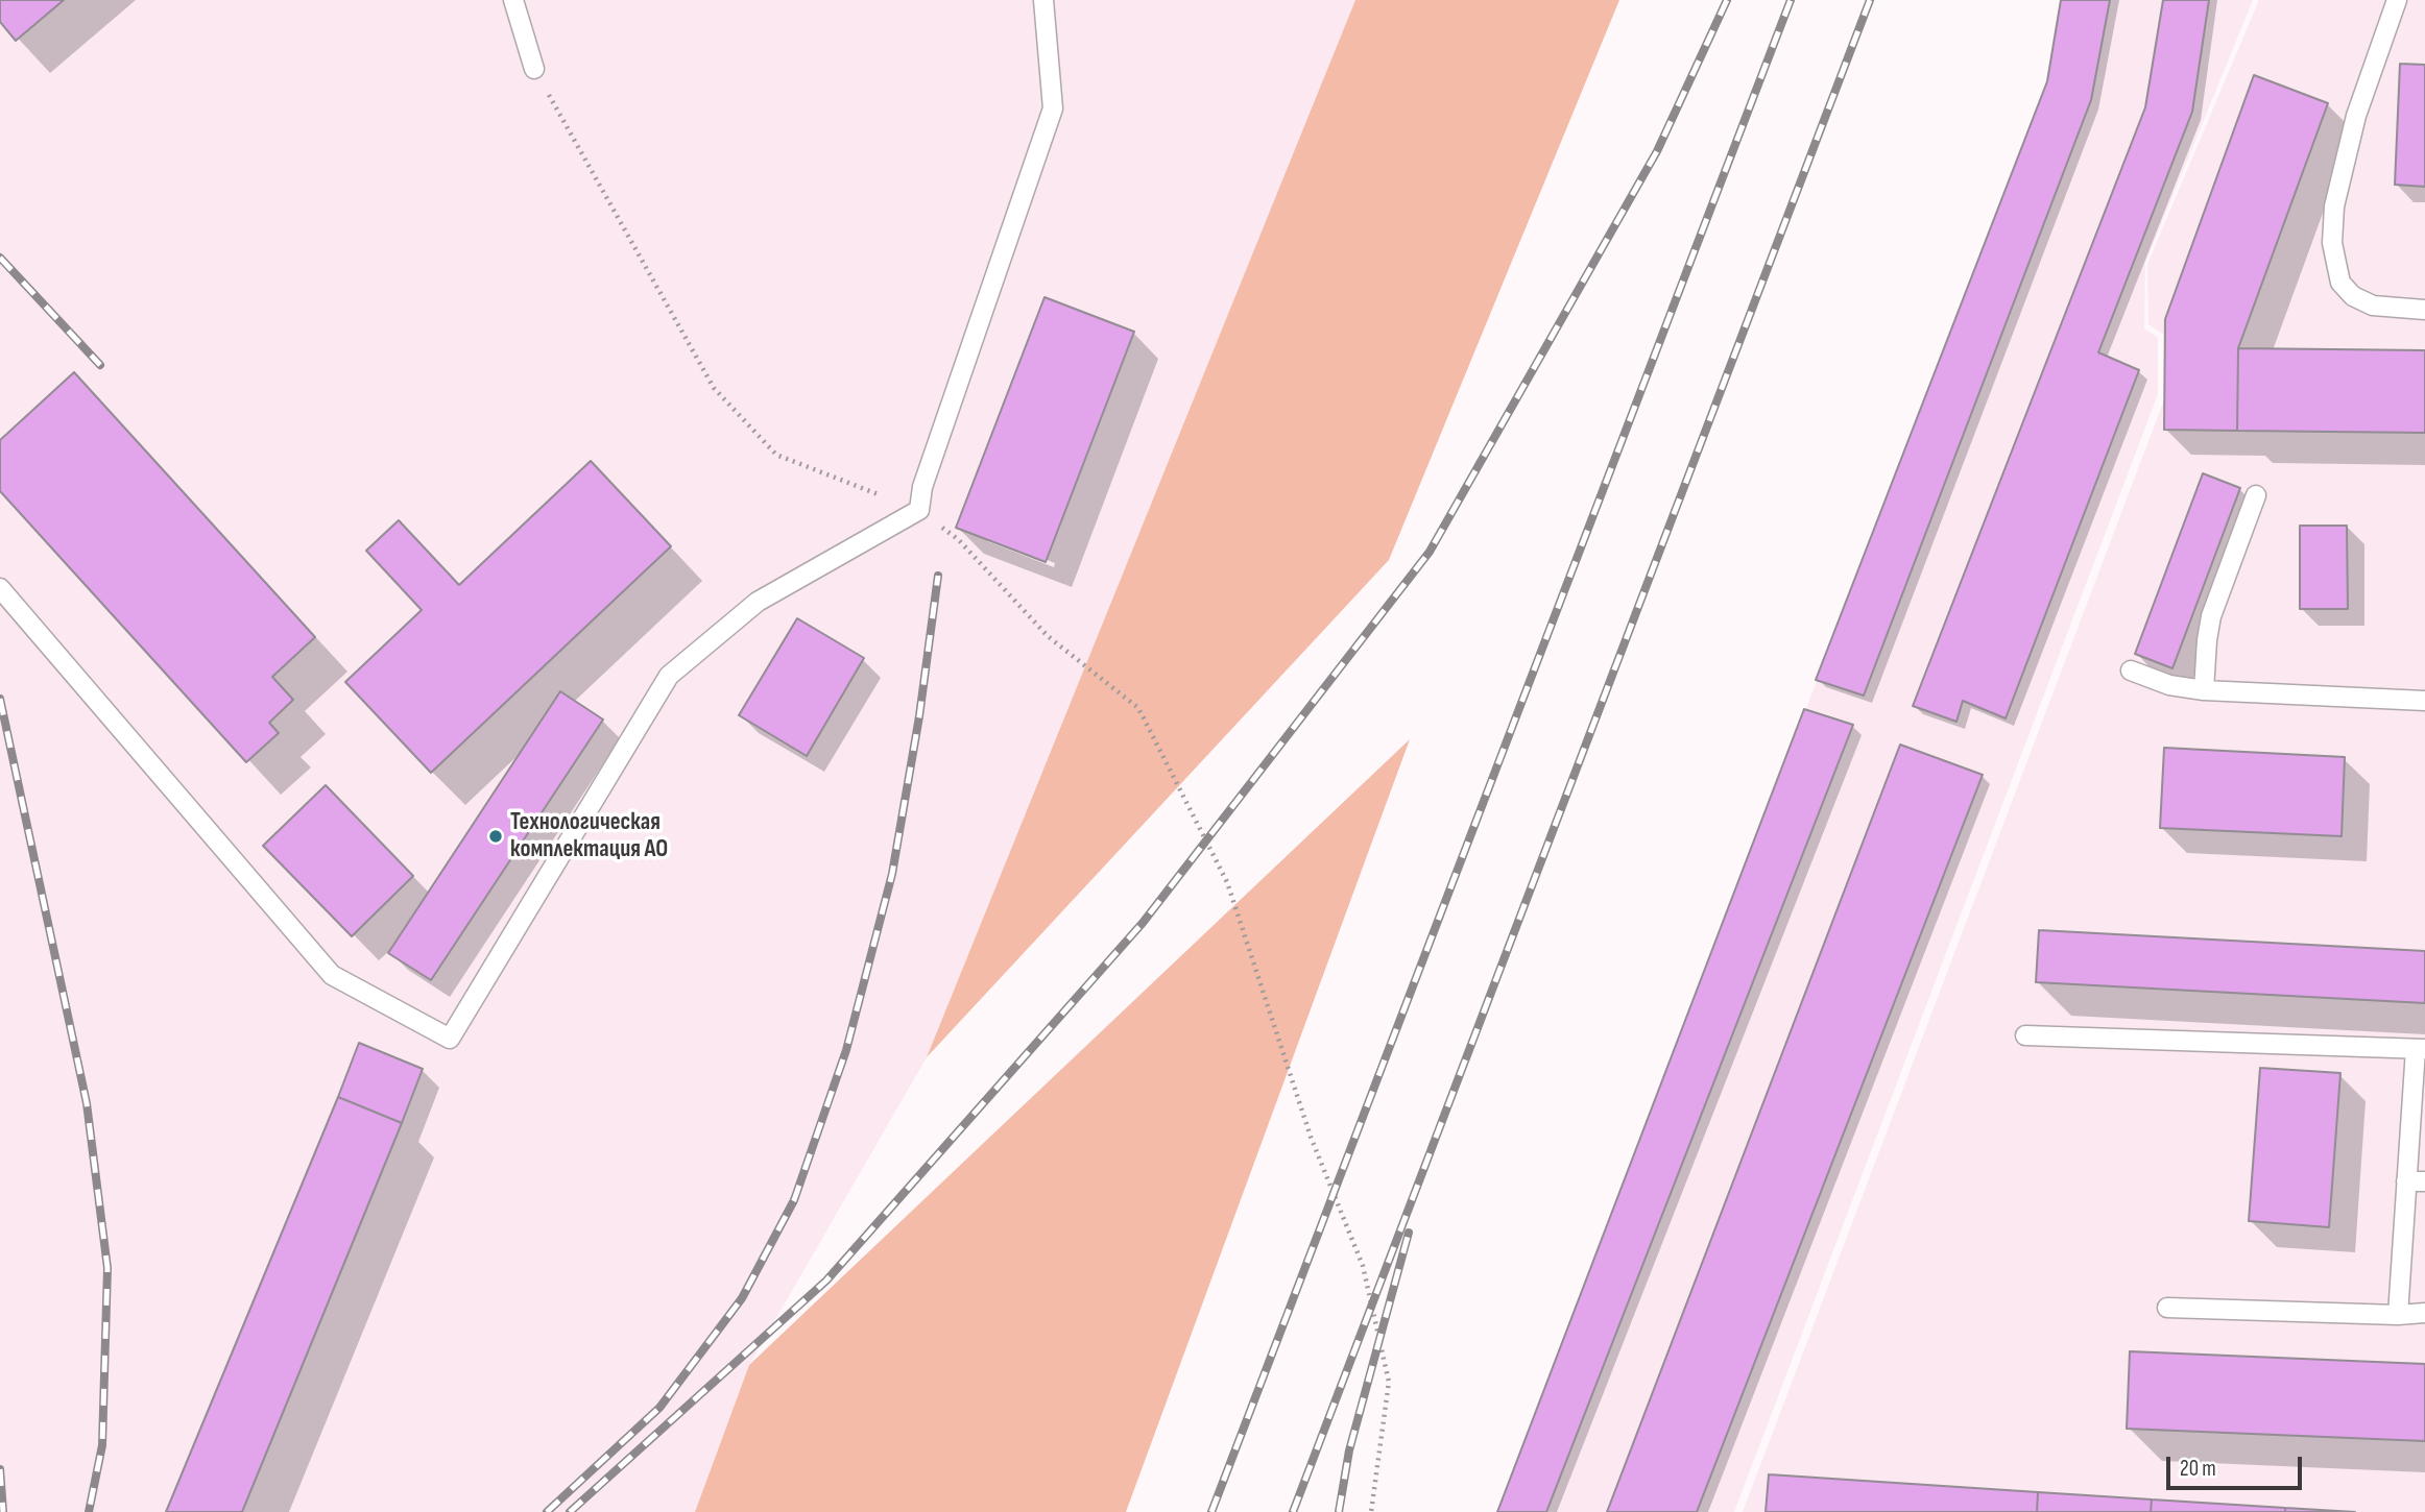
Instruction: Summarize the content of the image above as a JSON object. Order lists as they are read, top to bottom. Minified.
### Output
{"places":["Технологическая комплектация АО"],"scale_bar":"20 m"}
